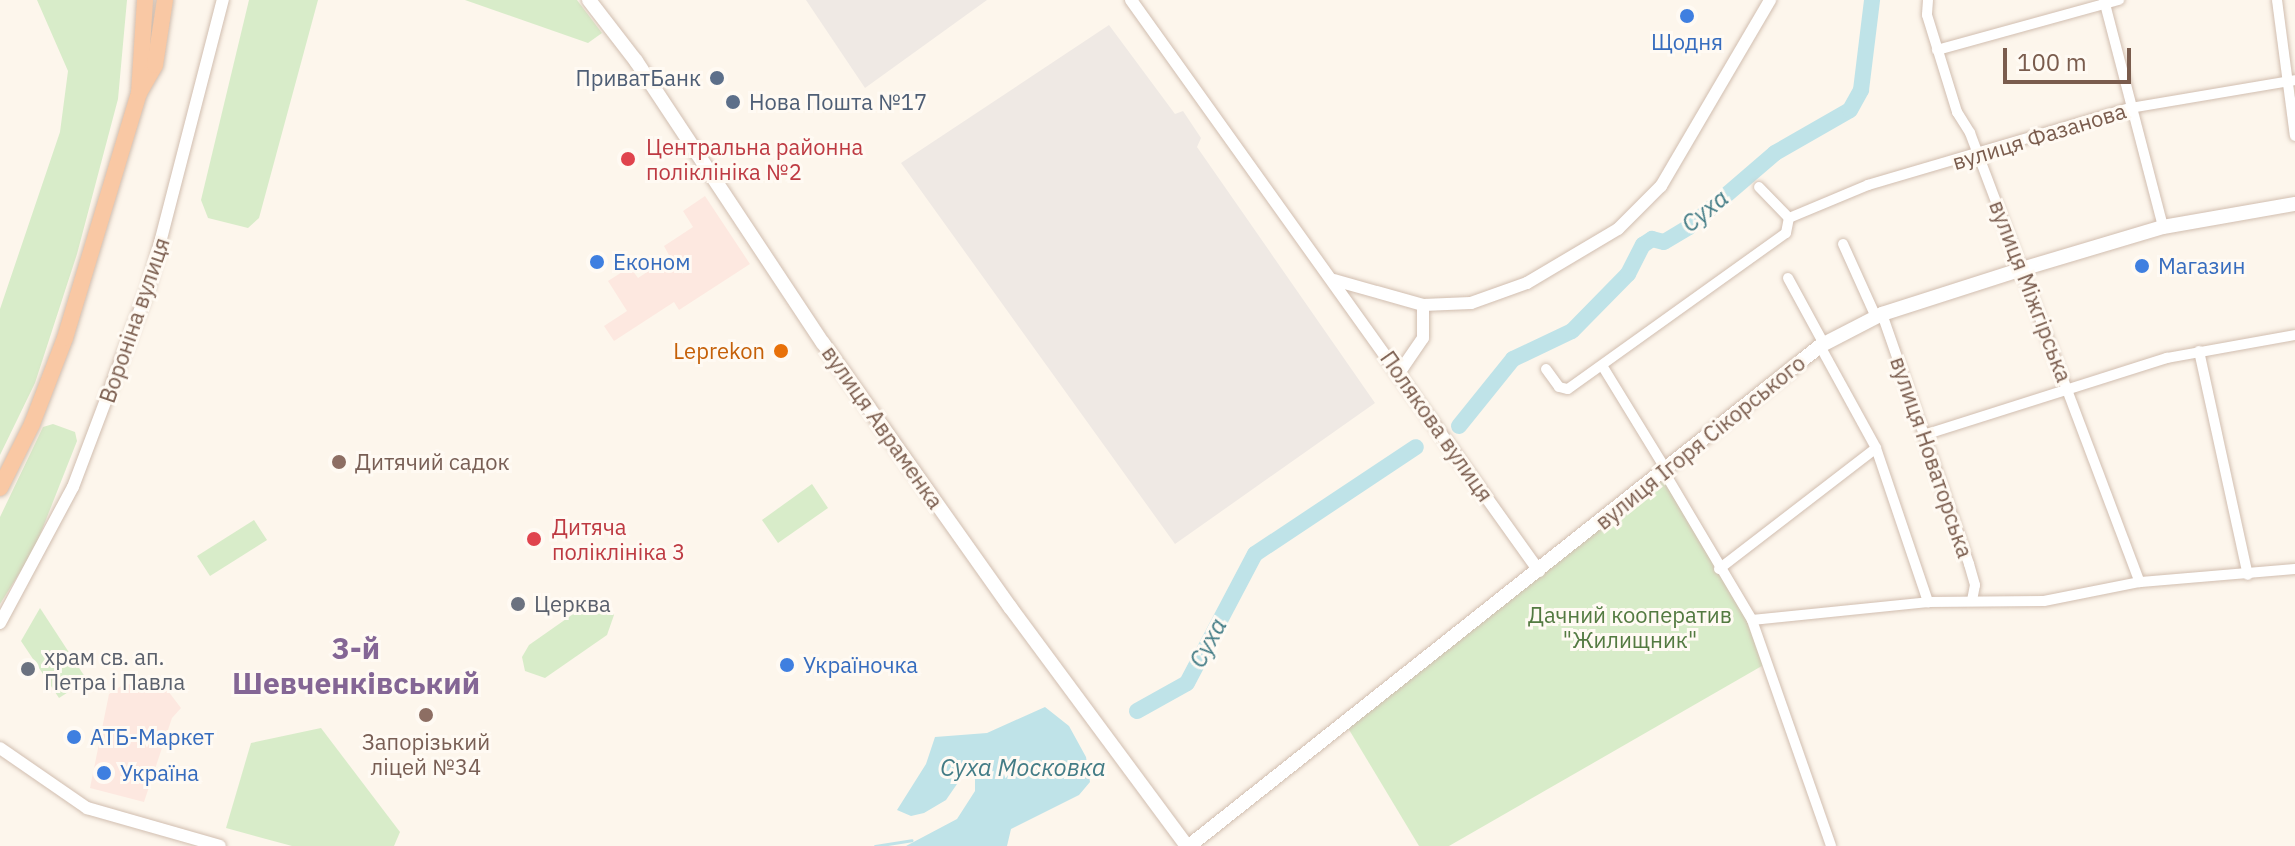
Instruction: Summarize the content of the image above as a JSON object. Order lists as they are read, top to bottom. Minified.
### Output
{"streets":{"main road":["вулиця Авраменка","вулиця Ігоря Сікорського"],"street":["вулиця Фазанова","вулиця Міжгірська","Вороніна вулиця","Полякова вулиця","вулиця Новаторська"]},"crossings":[["вулиця Фазанова","вулиця Міжгірська"],["вулиця Міжгірська","вулиця Ігоря Сікорського"],["Полякова вулиця","вулиця Ігоря Сікорського"],["вулиця Авраменка","вулиця Ігоря Сікорського"],["вулиця Ігоря Сікорського","вулиця Новаторська"]],"districts":["3-й Шевченківський"],"water":["Суха","Суха Московка"],"parks":["Дачний кооператив \"Жилищник\""],"places":["Щодня","ПриватБанк","Нова Пошта №17","Центральна районна поліклініка №2","Економ","Магазин","Leprekon","Дитячий садок","Дитяча поліклініка 3","Церква","Україночка","храм св. ап. Петра і Павла","Запорізький ліцей №34","АТБ-Маркет","Україна"],"scale_bar":"100 m"}
